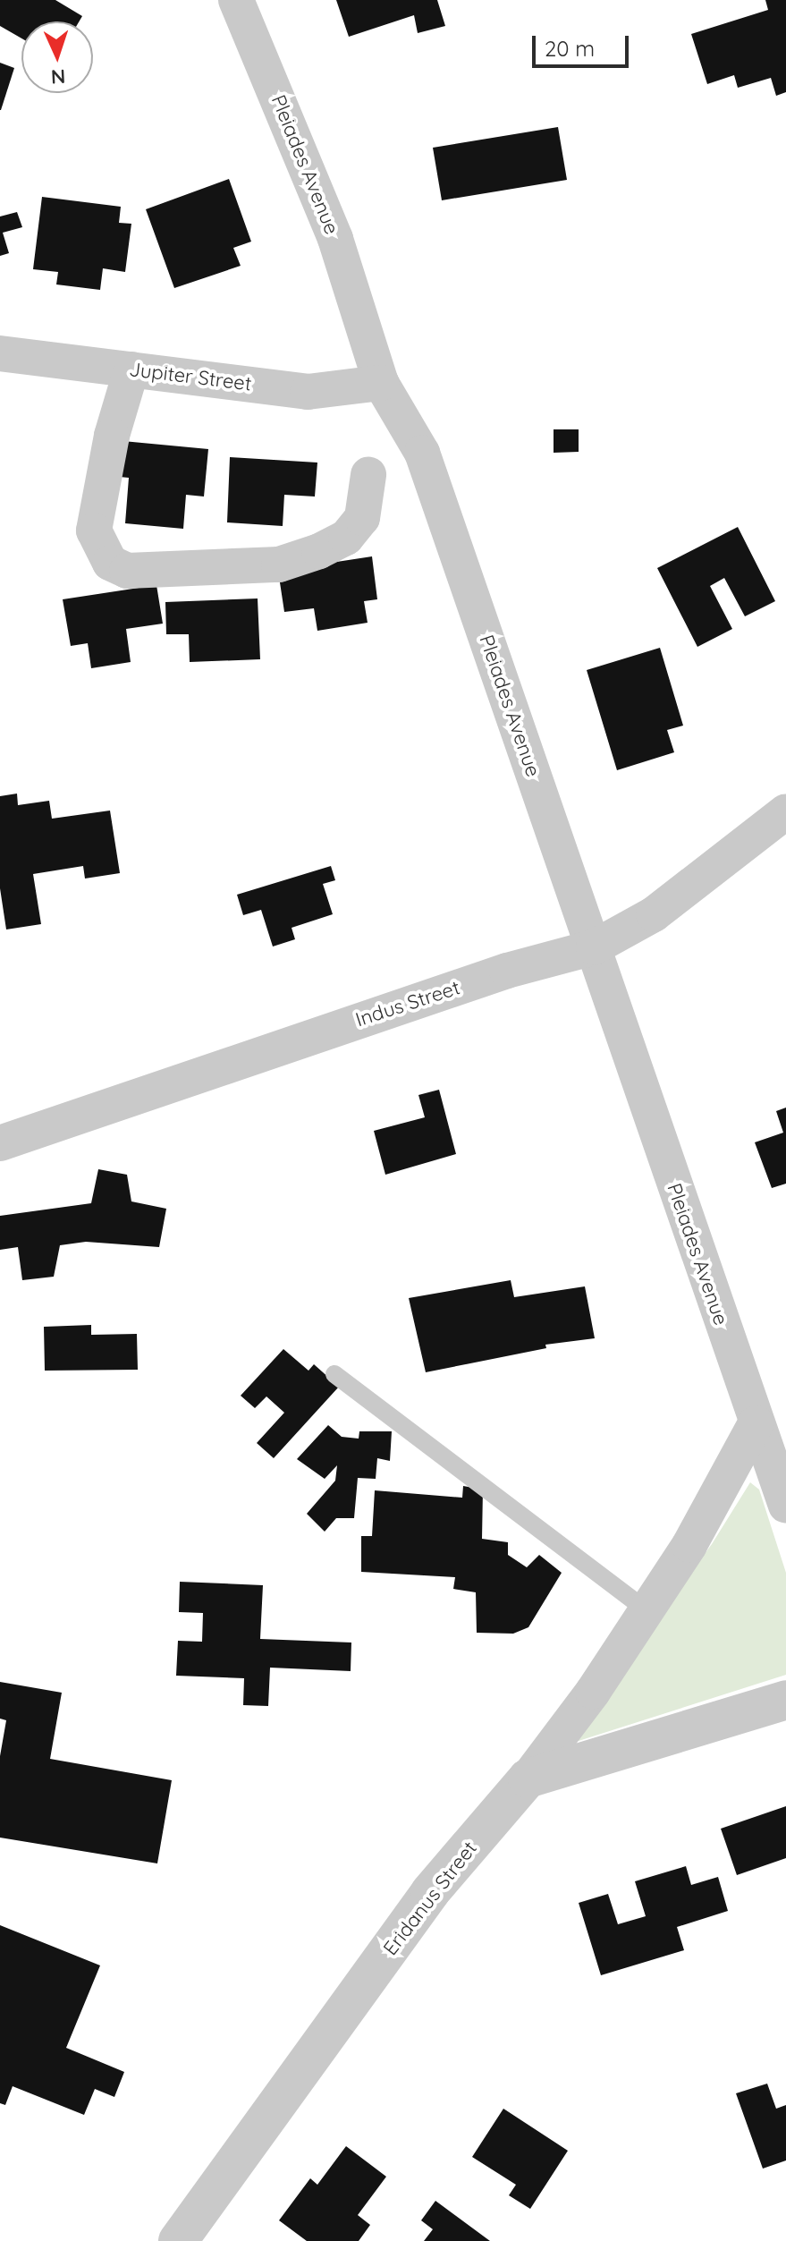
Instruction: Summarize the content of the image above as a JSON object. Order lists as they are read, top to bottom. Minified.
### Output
{"streets":{"street":["Pleiades Avenue","Jupiter Street","Indus Street","Eridanus Street"]},"crossings":[["Pleiades Avenue","Jupiter Street"],["Pleiades Avenue","Indus Street"]],"scale_bar":"20 m","north":"bottom"}
